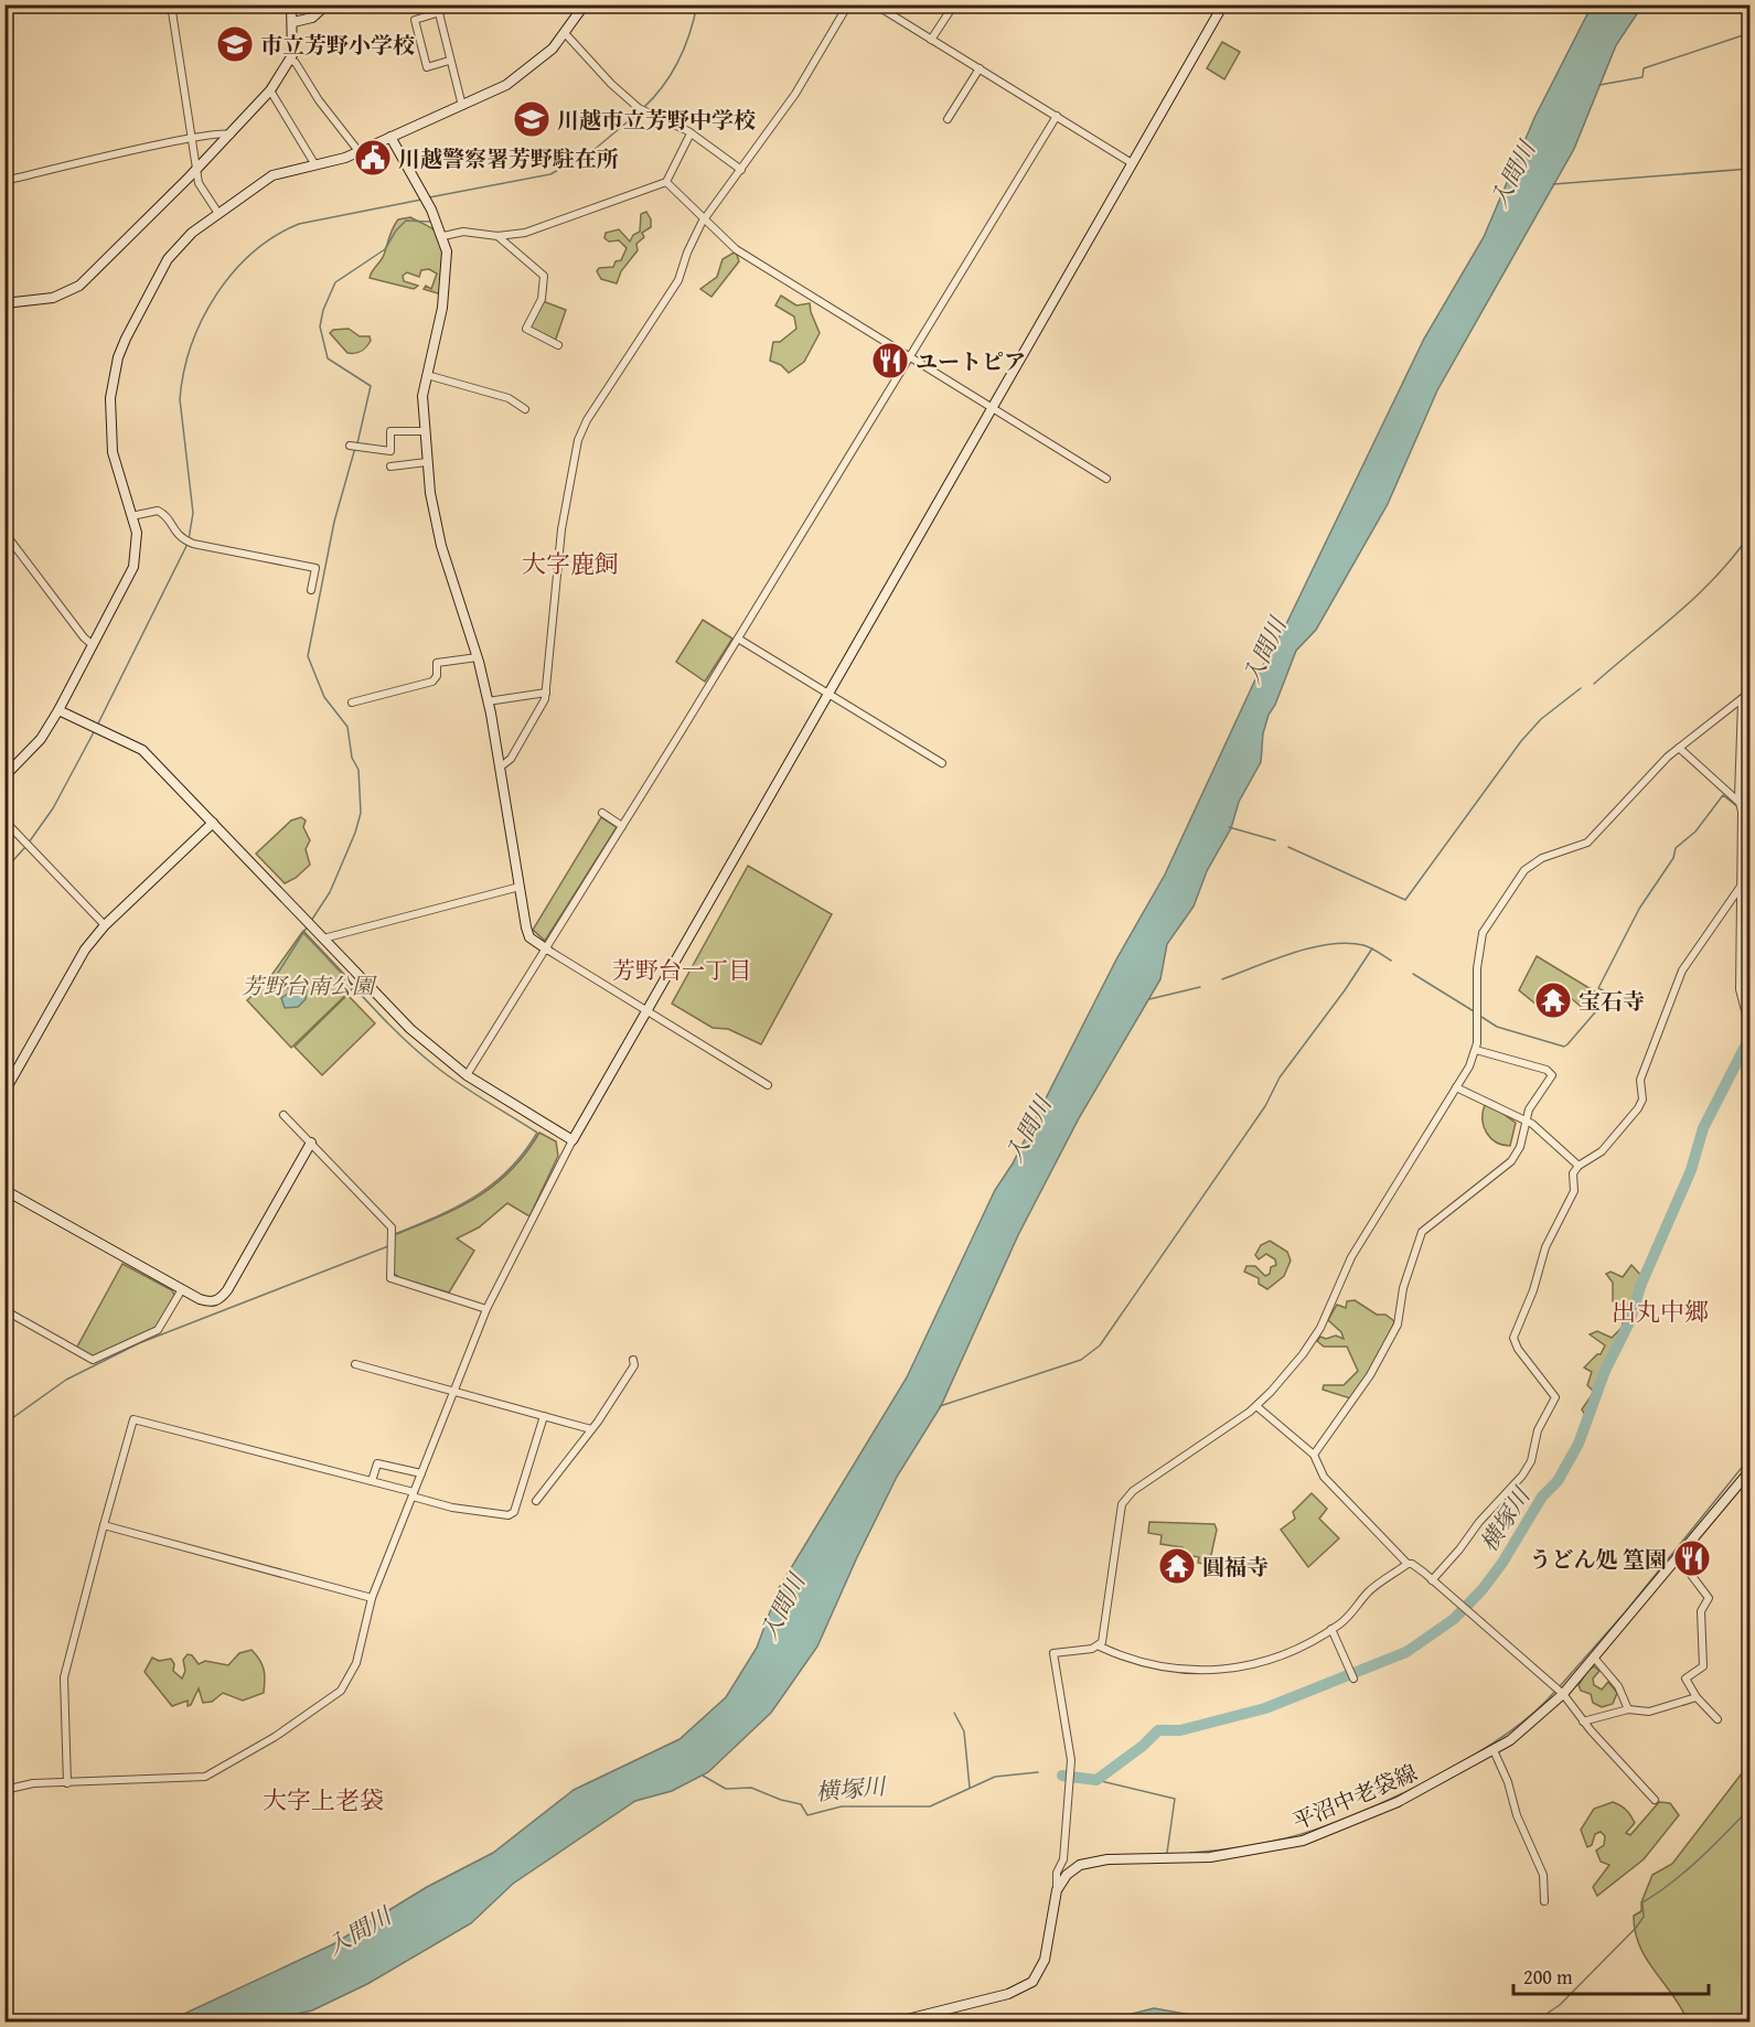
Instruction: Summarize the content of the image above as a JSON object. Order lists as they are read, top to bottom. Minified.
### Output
{"streets":{"street":["平沼中老袋線"]},"districts":["大字鹿飼","芳野台一丁目","出丸中郷","大字上老袋"],"water":["入間川","横塚川"],"parks":["芳野台南公園"],"places":{"school or university":["市立芳野小学校","川越市立芳野中学校"],"public building":["川越警察署芳野駐在所"],"restaurant":["ユートピア","うどん処 篁園"],"temple":["宝石寺","圓福寺"]},"scale_bar":"200 m"}
